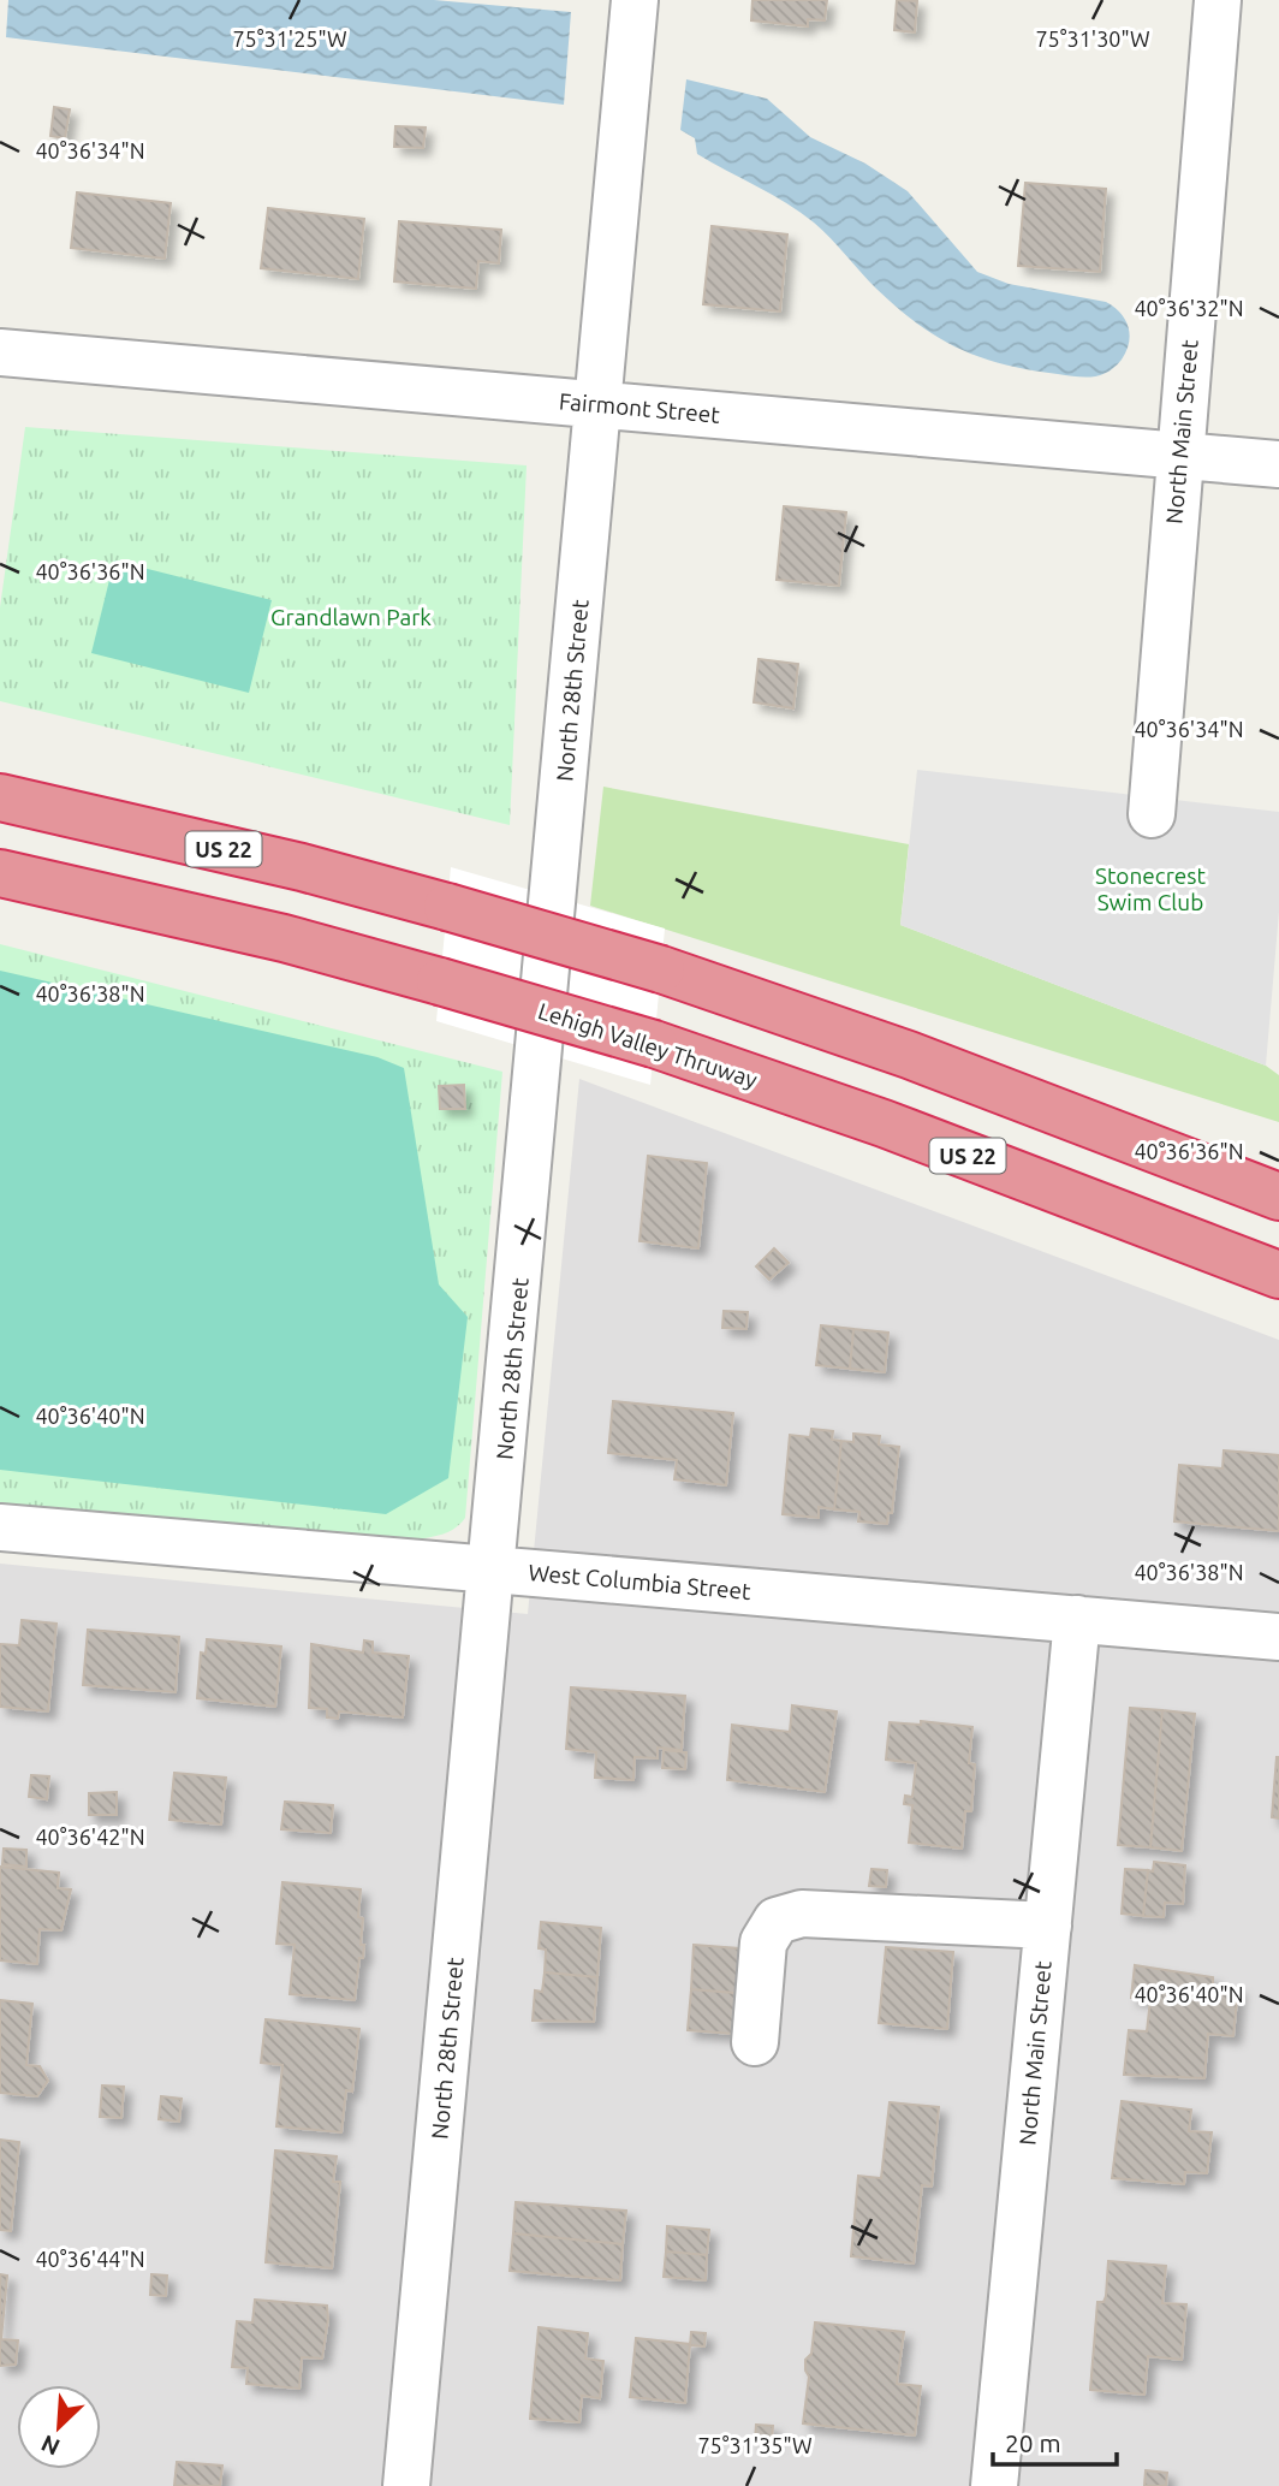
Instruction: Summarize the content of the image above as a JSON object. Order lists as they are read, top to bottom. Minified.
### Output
{"streets":{"highway":["US 22","Lehigh Valley Thruway"],"street":["Fairmont Street","North Main Street","North 28th Street","West Columbia Street"]},"crossings":[["Fairmont Street","North Main Street"],["Fairmont Street","North 28th Street"],["North Main Street","West Columbia Street"],["North 28th Street","West Columbia Street"]],"parks":["Grandlawn Park","Stonecrest Swim Club"],"scale_bar":"20 m","north":"bottom left","coordinates":["75°31'25\"W","75°31'30\"W","40°36'34\"N","40°36'32\"N","40°36'36\"N","40°36'38\"N","40°36'40\"N","40°36'42\"N","40°36'44\"N","75°31'35\"W"]}
